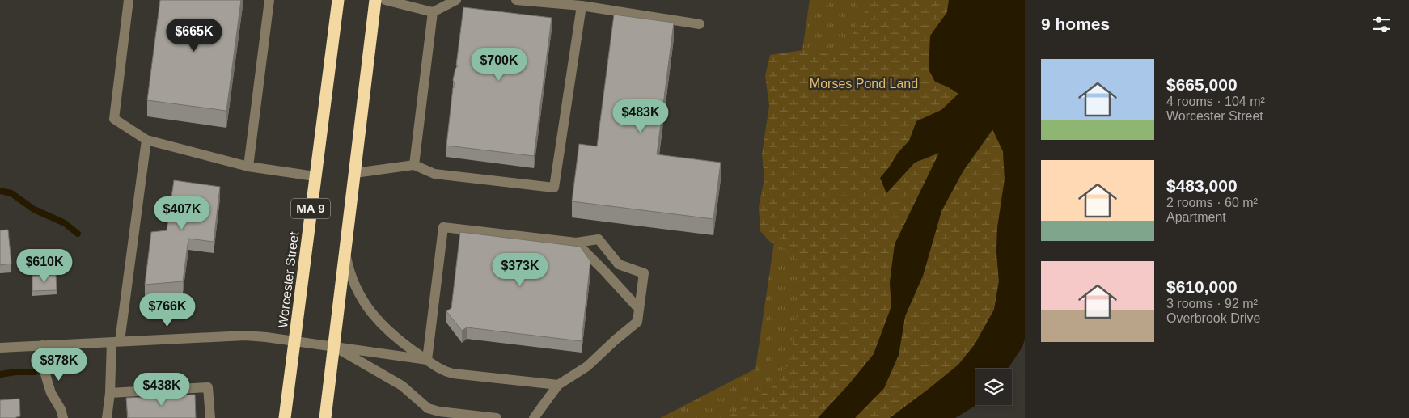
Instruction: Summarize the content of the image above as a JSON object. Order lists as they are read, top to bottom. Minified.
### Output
{"streets":{"highway":["MA 9","Worcester Street"]},"parks":["Morses Pond Land"],"page":{"heading":"9 homes","price":["$665K","$700K","$483K","$407K","$610K","$373K","$766K","$878K","$438K"],"list":[{"name":"$665,000","note":"4 rooms · 104 m² · Worcester Street"},{"name":"$483,000","note":"2 rooms · 60 m² · Apartment"},{"name":"$610,000","note":"3 rooms · 92 m² · Overbrook Drive"}]}}
